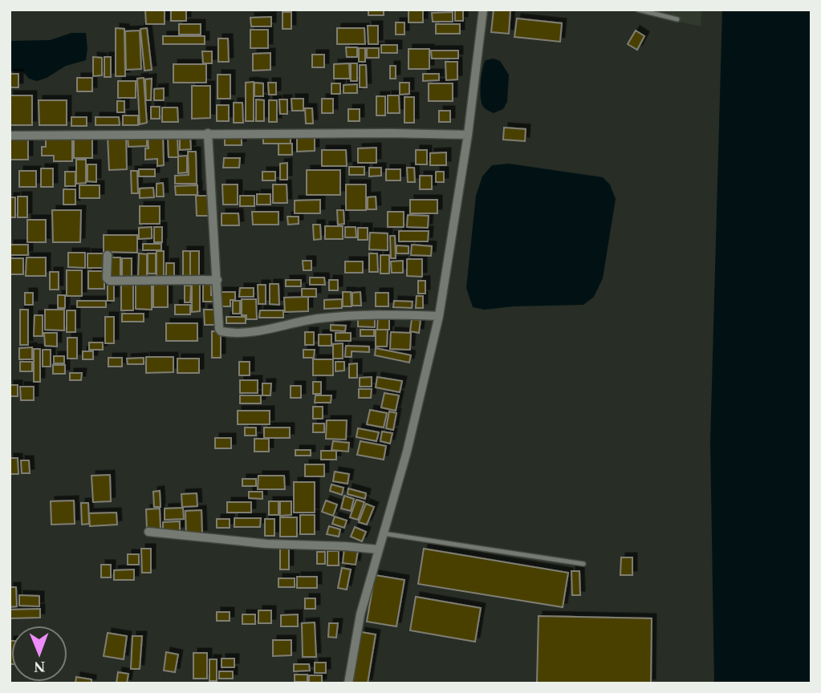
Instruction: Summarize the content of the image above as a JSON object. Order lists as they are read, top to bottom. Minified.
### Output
{"north":"bottom"}
